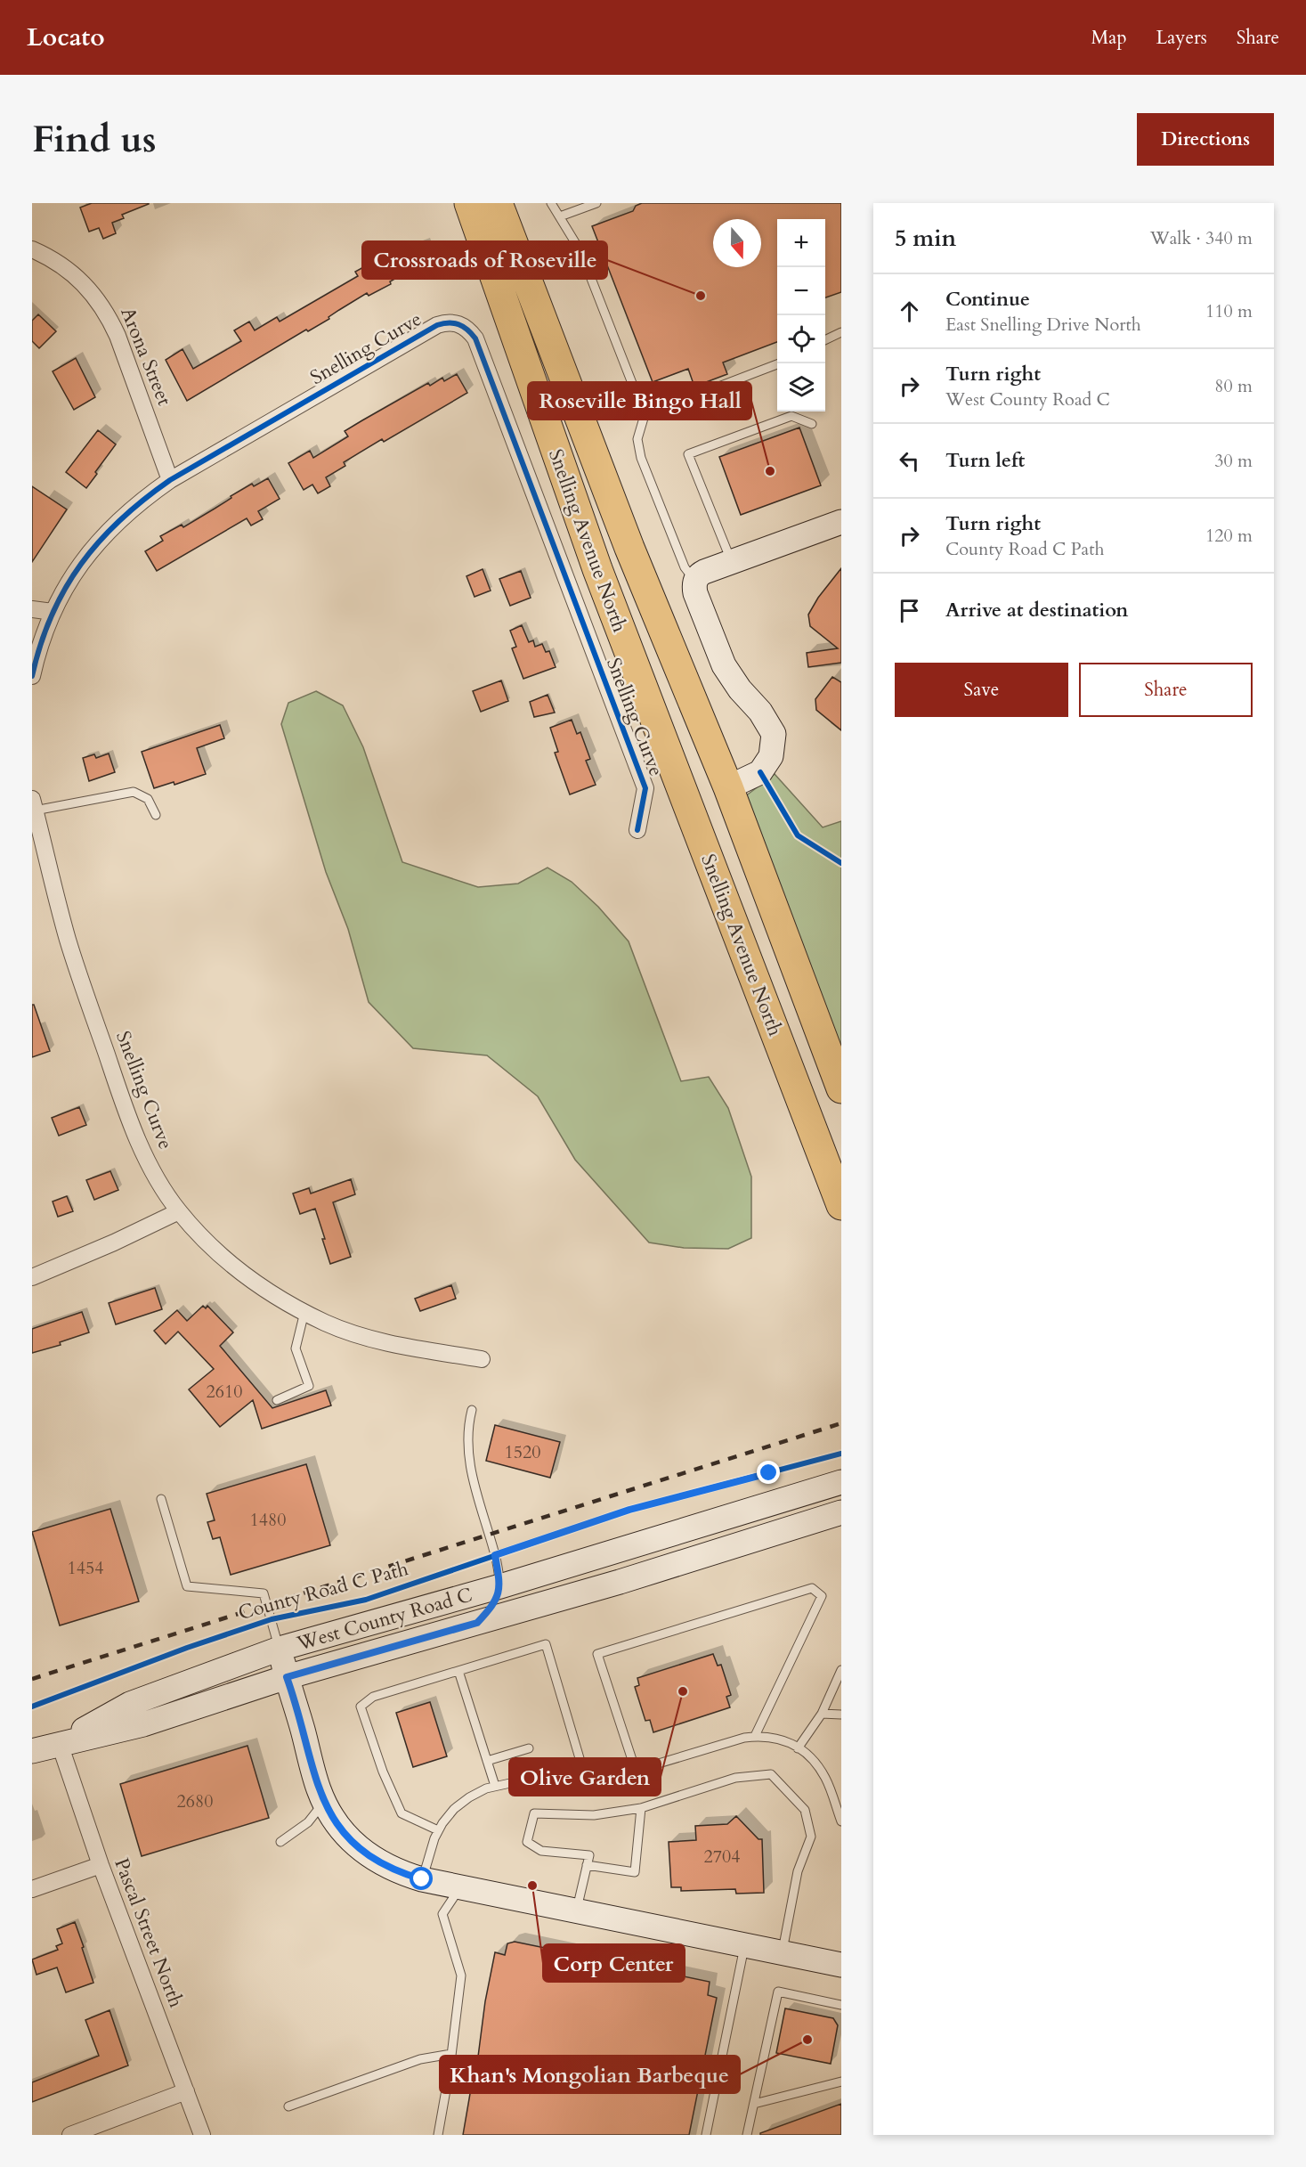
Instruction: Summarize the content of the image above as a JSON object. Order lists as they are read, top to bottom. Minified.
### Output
{"streets":{"highway":["Snelling Avenue North"],"main road":["West County Road C"],"street":["Snelling Curve","Arona Street","Pascal Street North"],"cycle path":["County Road C Path"]},"crossings":[["Snelling Curve","Arona Street"],["West County Road C","Pascal Street North"]],"places":["Crossroads of Roseville","Roseville Bingo Hall","Olive Garden","Corp Center","Khan's Mongolian Barbeque"],"house_numbers":["2610","1520","1480","1454","2680","2704"],"north":"bottom","page":{"header":"Locato","nav":["Map","Layers","Share"],"buttons":["Directions",["Save","Share"]],"title":"Find us","heading":["5 min","Walk · 340 m"],"map_buttons":["+","−"],"list":[["Continue","East Snelling Drive North","110 m"],["Turn right","West County Road C","80 m"],["Turn left","30 m"],["Turn right","County Road C Path","120 m"],"Arrive at destination"]}}
